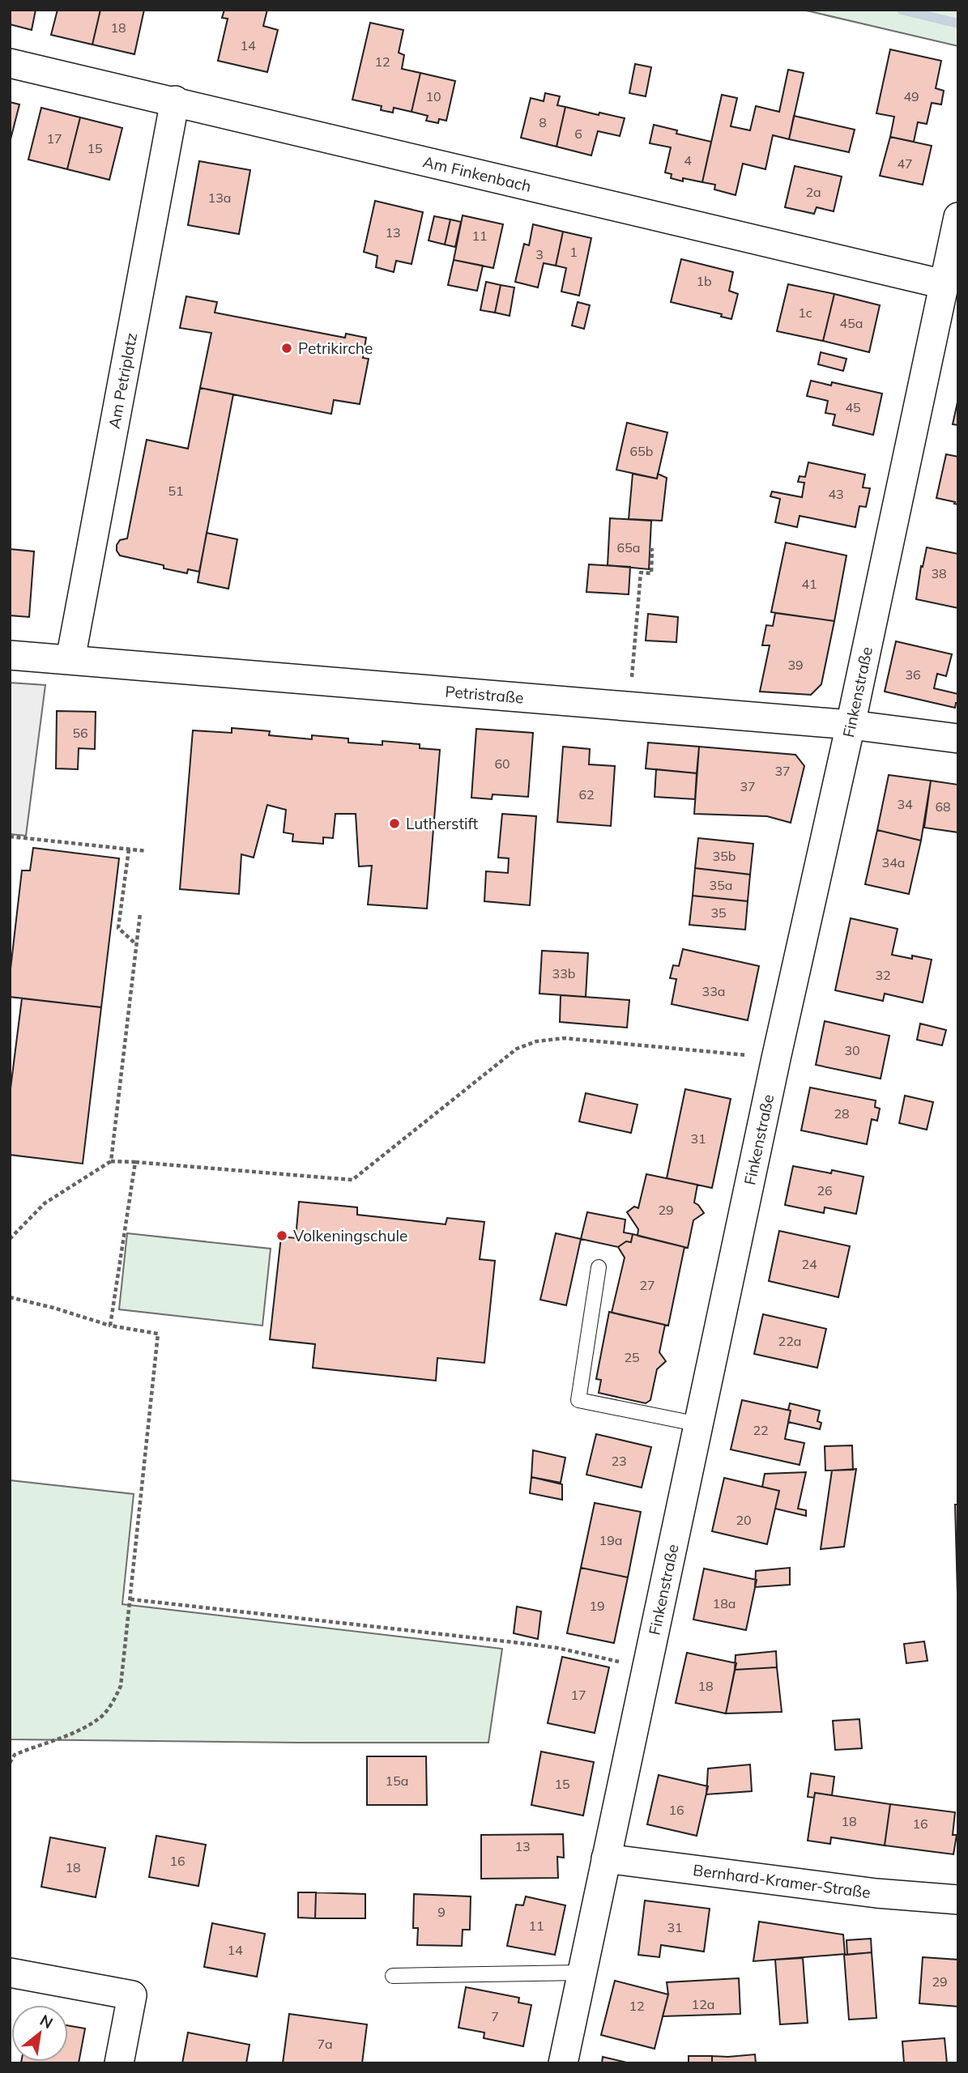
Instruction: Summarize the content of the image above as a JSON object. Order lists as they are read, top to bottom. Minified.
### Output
{"streets":{"street":["Am Finkenbach","Am Petriplatz","Finkenstraße","Petristraße","Bernhard-Kramer-Straße"]},"crossings":[["Am Finkenbach","Am Petriplatz"],["Am Finkenbach","Finkenstraße"],["Am Petriplatz","Petristraße"],["Finkenstraße","Petristraße"],["Finkenstraße","Bernhard-Kramer-Straße"]],"places":["Petrikirche","Lutherstift","Volkeningschule"],"house_numbers":["18","14","12","10","49","8","6","17","15","4","47","2a","13a","13","11","1","3","1b","1c","45a","45","65b","51","43","65a","38","41","39","36","56","60","37","37","62","34","68","35b","34a","35a","35","33b","32","33a","30","28","31","26","29","24","27","22a","25","22","23","20","19a","18a","19","18","17","15a","15","16","18","16","13","16","18","9","11","31","14","29","12a","12","7","7a"],"north":"top right"}
